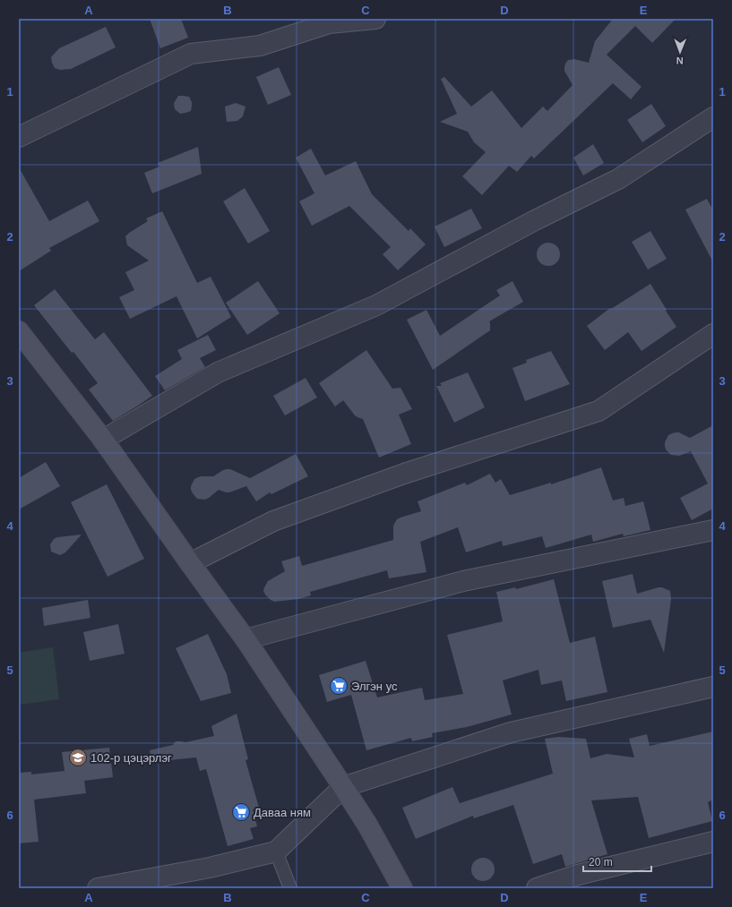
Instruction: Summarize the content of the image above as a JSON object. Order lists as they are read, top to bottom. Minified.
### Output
{"places":{"supermarket":["Элгэн ус","Даваа ням"],"school or university":["102-р цэцэрлэг"]},"scale_bar":"20 m","north":"bottom","grid":{"columns":["A","B","C","D","E"],"rows":["1","2","3","4","5","6"]}}
